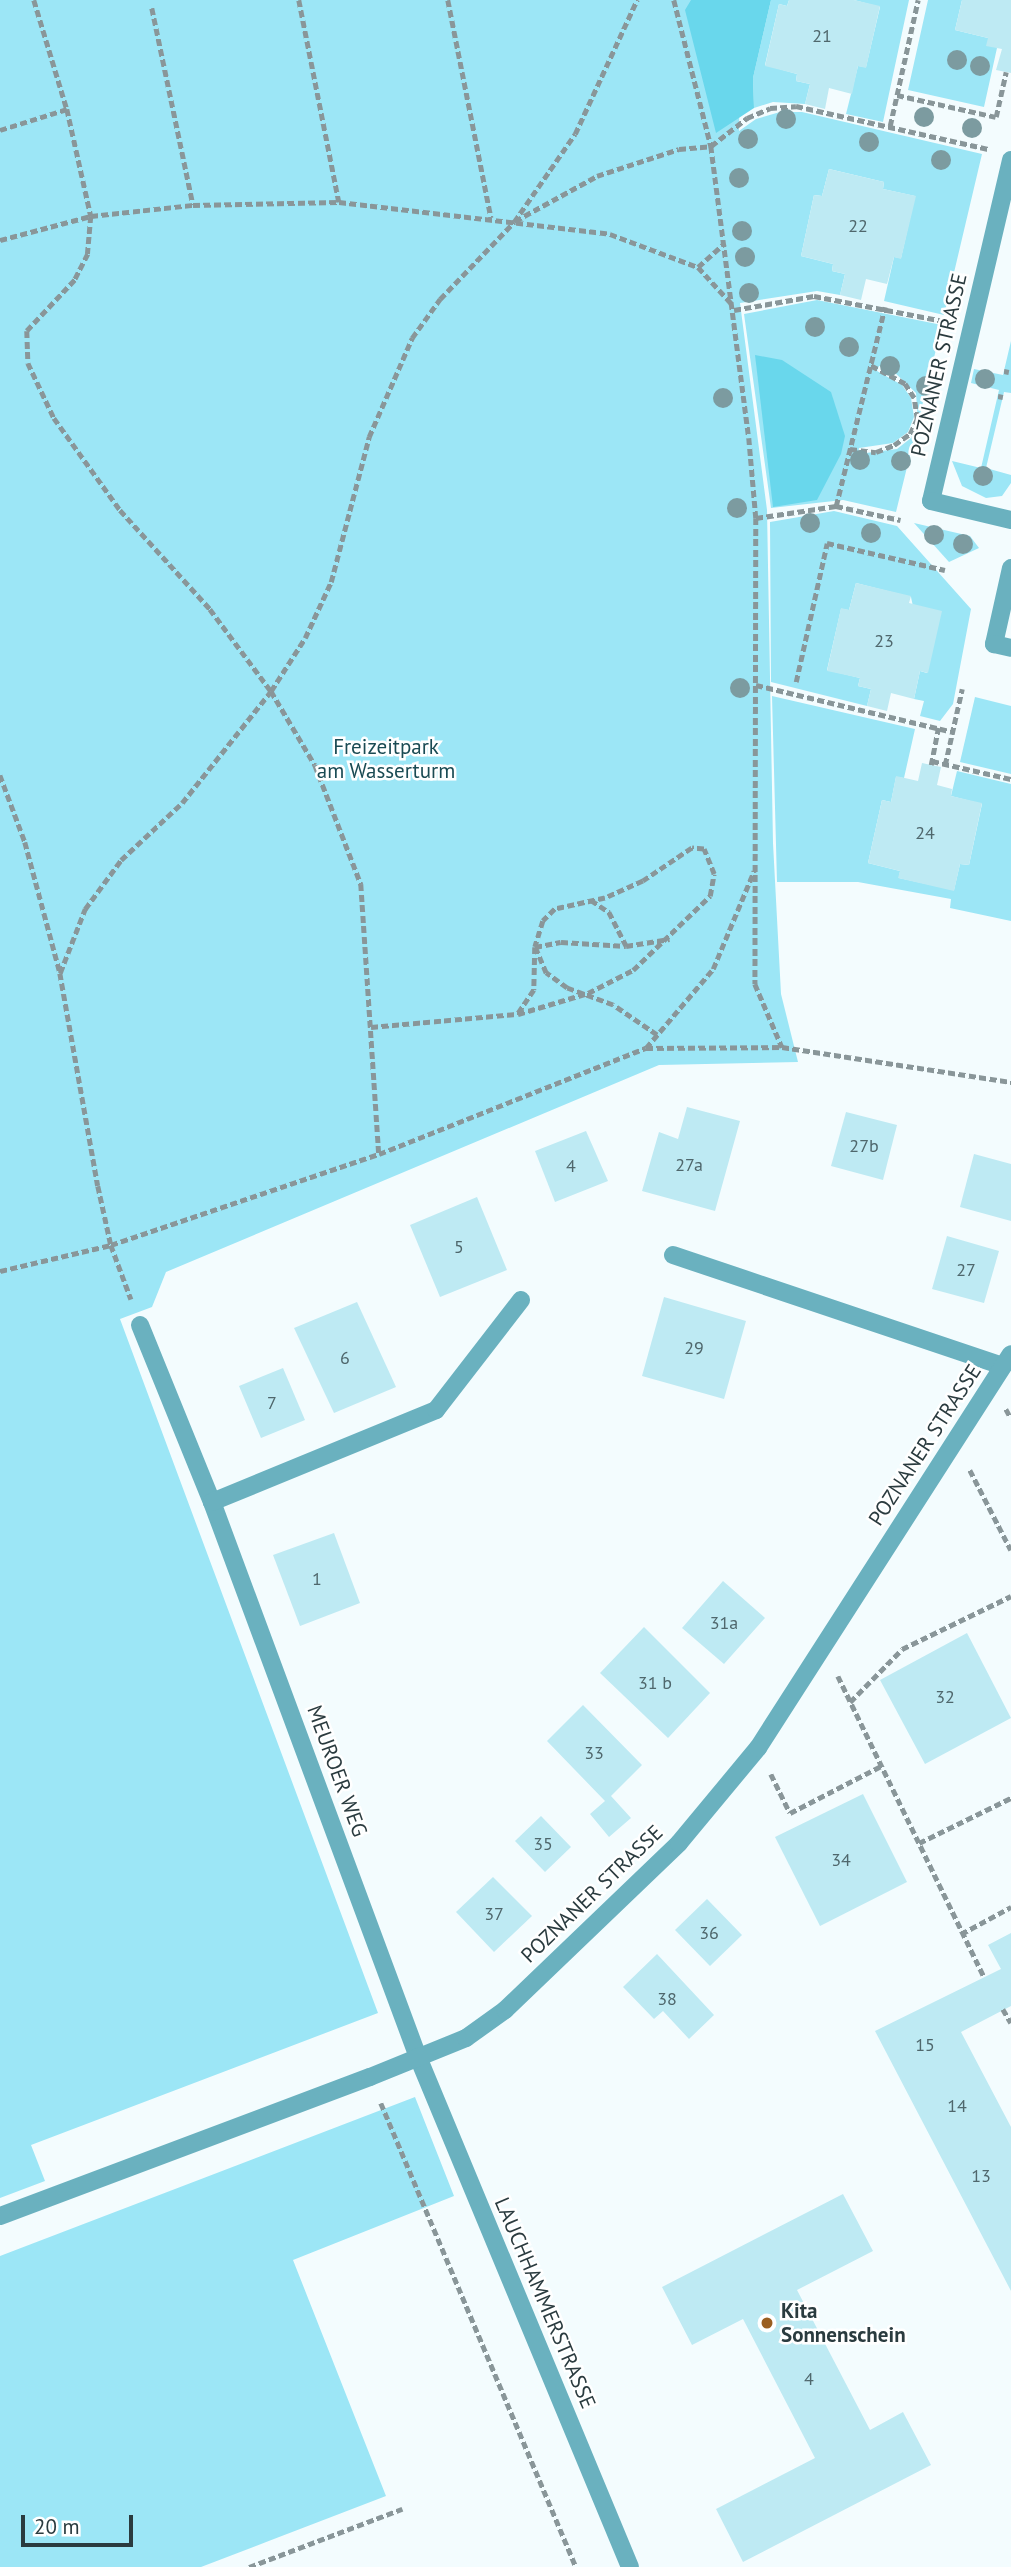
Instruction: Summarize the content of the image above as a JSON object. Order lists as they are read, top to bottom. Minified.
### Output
{"streets":{"street":["POZNANER STRASSE","MEUROER WEG","LAUCHHAMMERSTRASSE"]},"crossings":[["POZNANER STRASSE","MEUROER WEG"],["POZNANER STRASSE","LAUCHHAMMERSTRASSE"],["MEUROER WEG","LAUCHHAMMERSTRASSE"]],"parks":["Freizeitpark am Wasserturm"],"places":["Kita Sonnenschein"],"house_numbers":["21","22","23","24","27b","27a","4","5","27","29","6","7","1","31a","31 b","32","33","35","34","37","36","38","15","14","13","4"],"scale_bar":"20 m"}
